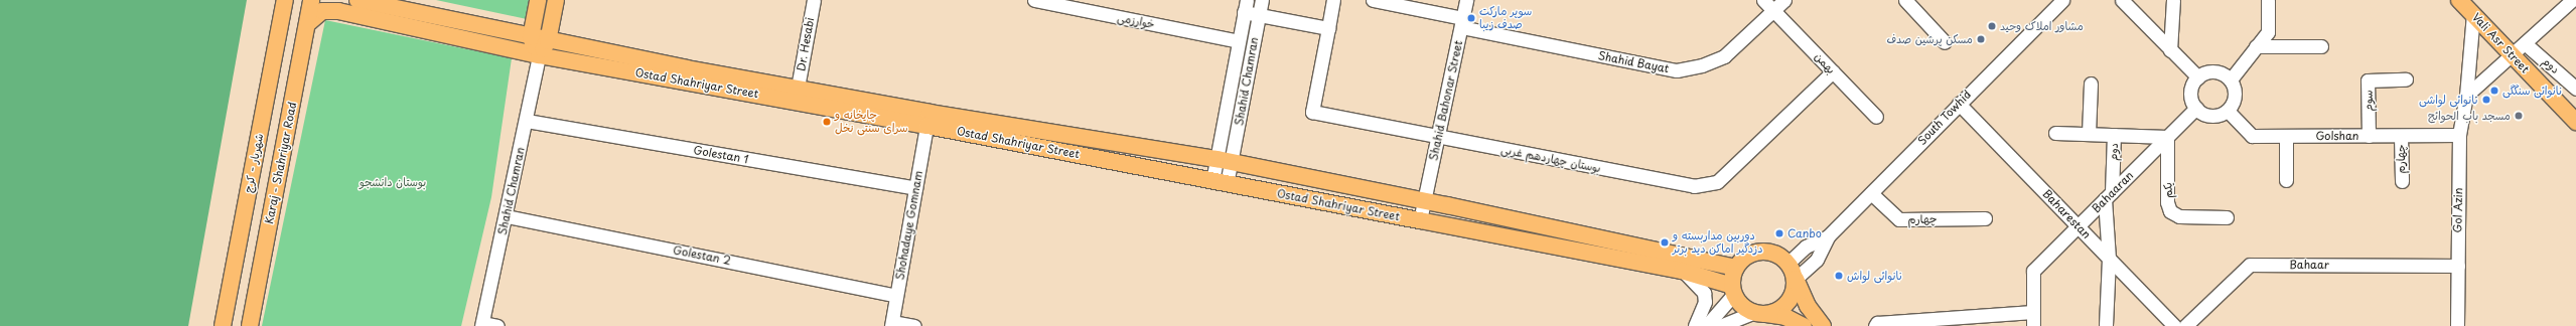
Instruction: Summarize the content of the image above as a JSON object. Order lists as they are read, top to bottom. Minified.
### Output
{"streets":{"main road":["Vali Asr Street","Ostad Shahriyar Street","شهریار - کرج","Karaj - Shahriyar Road"],"street":["خوارزمی","Dr. Hesabi","Shahid Bayat","بهمن","دوم","Shahid Chamran","Shahid Bahonar Street","سوم","South Towhid","Golshan","Golestan 1","بوستان چهاردهم غربی","چهارم","یکم","Bahaaran","Gol Azin","Baharestan","Shohadaye Gomnam","Golestan 2","Bahaar"]},"crossings":[["خوارزمی","Shahid Chamran"],["Vali Asr Street","Gol Azin"],["Dr. Hesabi","Ostad Shahriyar Street"],["Shahid Bayat","بهمن"],["Shahid Bayat","Shahid Bahonar Street"],["بهمن","بوستان چهاردهم غربی"],["دوم","یکم"],["دوم","Bahaaran"],["دوم","Baharestan"],["Shahid Chamran","Ostad Shahriyar Street"],["Shahid Chamran","Golestan 1"],["Shahid Chamran","Golestan 2"],["Ostad Shahriyar Street","Shahid Bahonar Street"],["Ostad Shahriyar Street","South Towhid"],["Ostad Shahriyar Street","Karaj - Shahriyar Road"],["Ostad Shahriyar Street","Shohadaye Gomnam"],["Shahid Bahonar Street","بوستان چهاردهم غربی"],["سوم","Golshan"],["South Towhid","چهارم"],["South Towhid","Baharestan"],["Golshan","چهارم"],["Golshan","Bahaaran"],["Golshan","Gol Azin"],["Golestan 1","Shohadaye Gomnam"],["یکم","Bahaaran"],["Bahaaran","Baharestan"],["Gol Azin","Bahaar"],["Shohadaye Gomnam","Golestan 2"]],"parks":["بوستان دانشجو"],"places":["سوپر مارکت صدف زیبا","مشاور املاک وحید","مسکن پرشین صدف","نانوائی سنگگی","نانوائی لواشی","مسجد باب الحوائج","چایخانه و سرای سنتی نخل","Canbo","دوربین مداربسته و دزدگیر اماکن دید برتر","نانوائی لواش"]}
